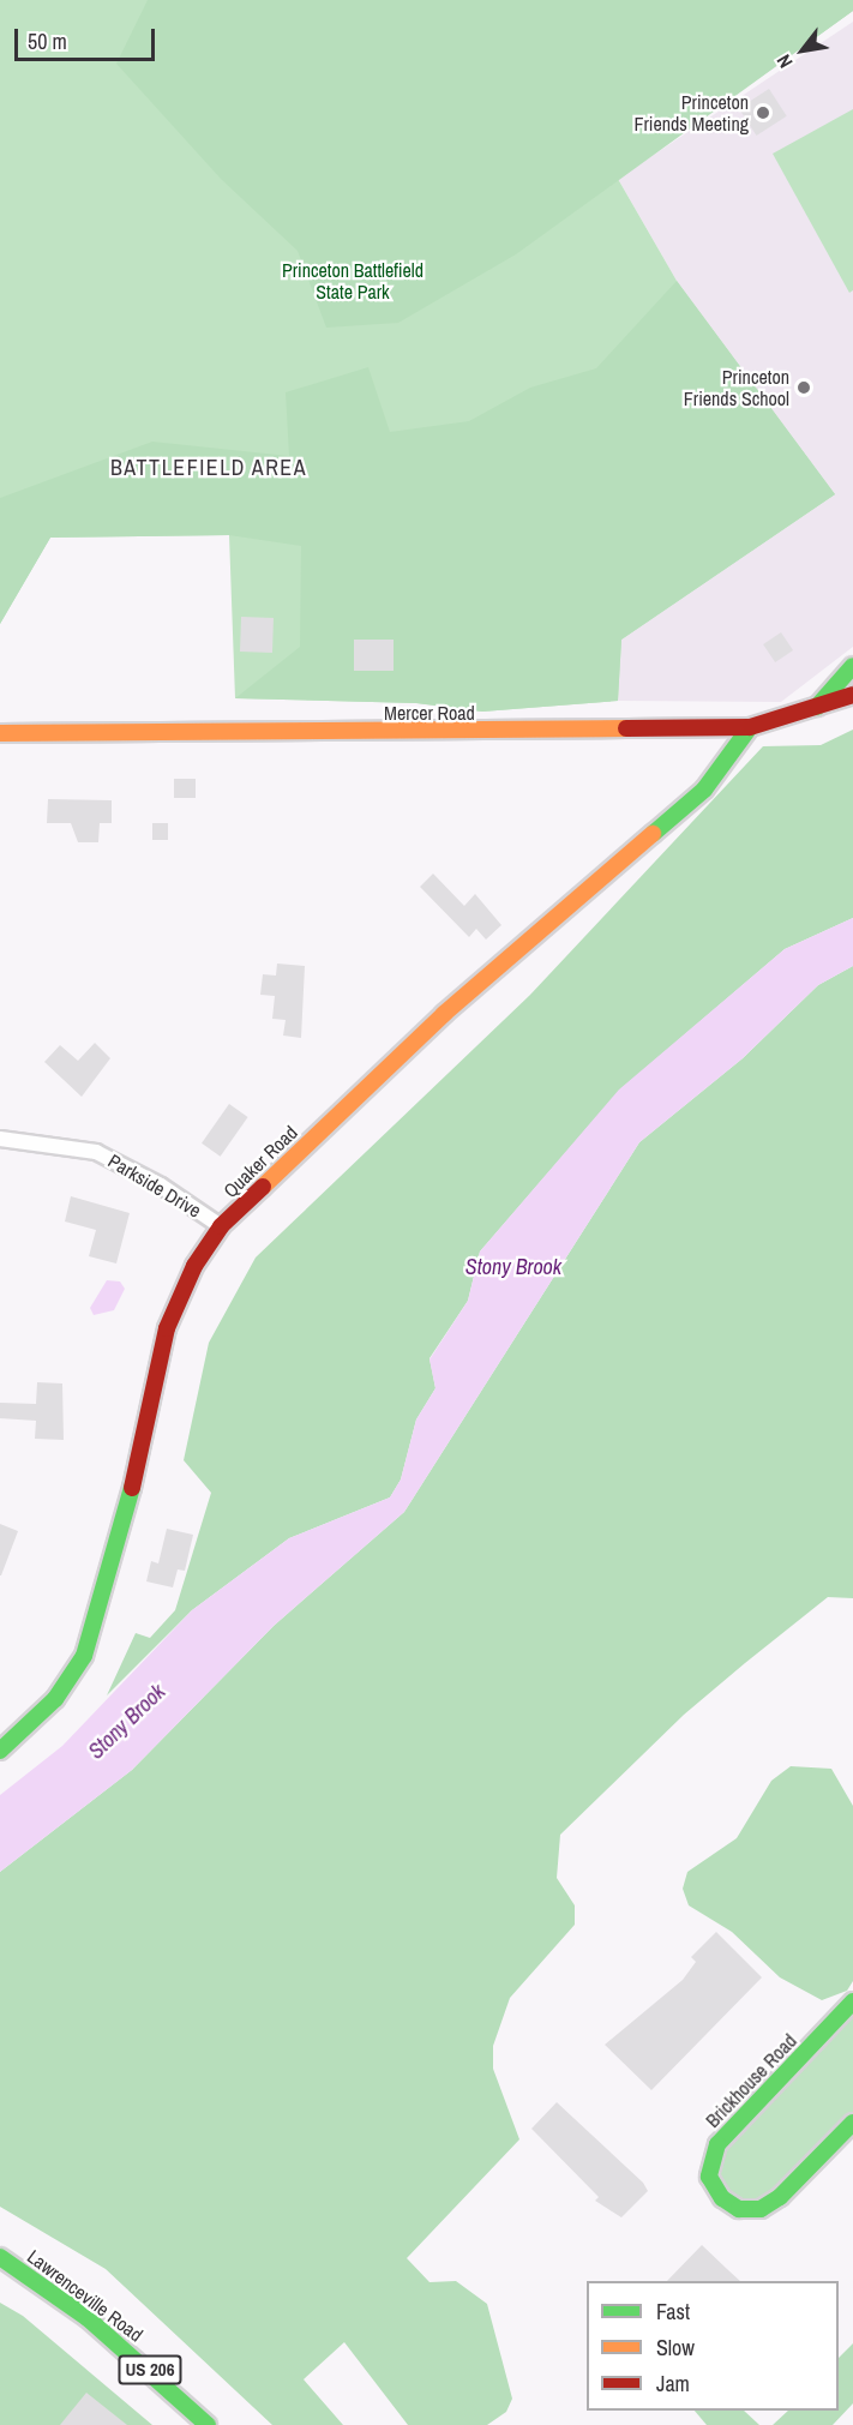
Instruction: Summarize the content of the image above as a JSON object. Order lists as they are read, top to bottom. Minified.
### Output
{"streets":{"main road":["Mercer Road","Quaker Road","Brickhouse Road","Lawrenceville Road","US 206"],"street":["Parkside Drive"]},"crossings":[["Mercer Road","Quaker Road"],["Quaker Road","Parkside Drive"]],"districts":["BATTLEFIELD AREA"],"water":["Stony Brook"],"parks":["Princeton Battlefield State Park"],"places":["Princeton Friends Meeting","Princeton Friends School"],"legend":["Fast","Slow","Jam"],"scale_bar":"50 m","north":"bottom left"}
